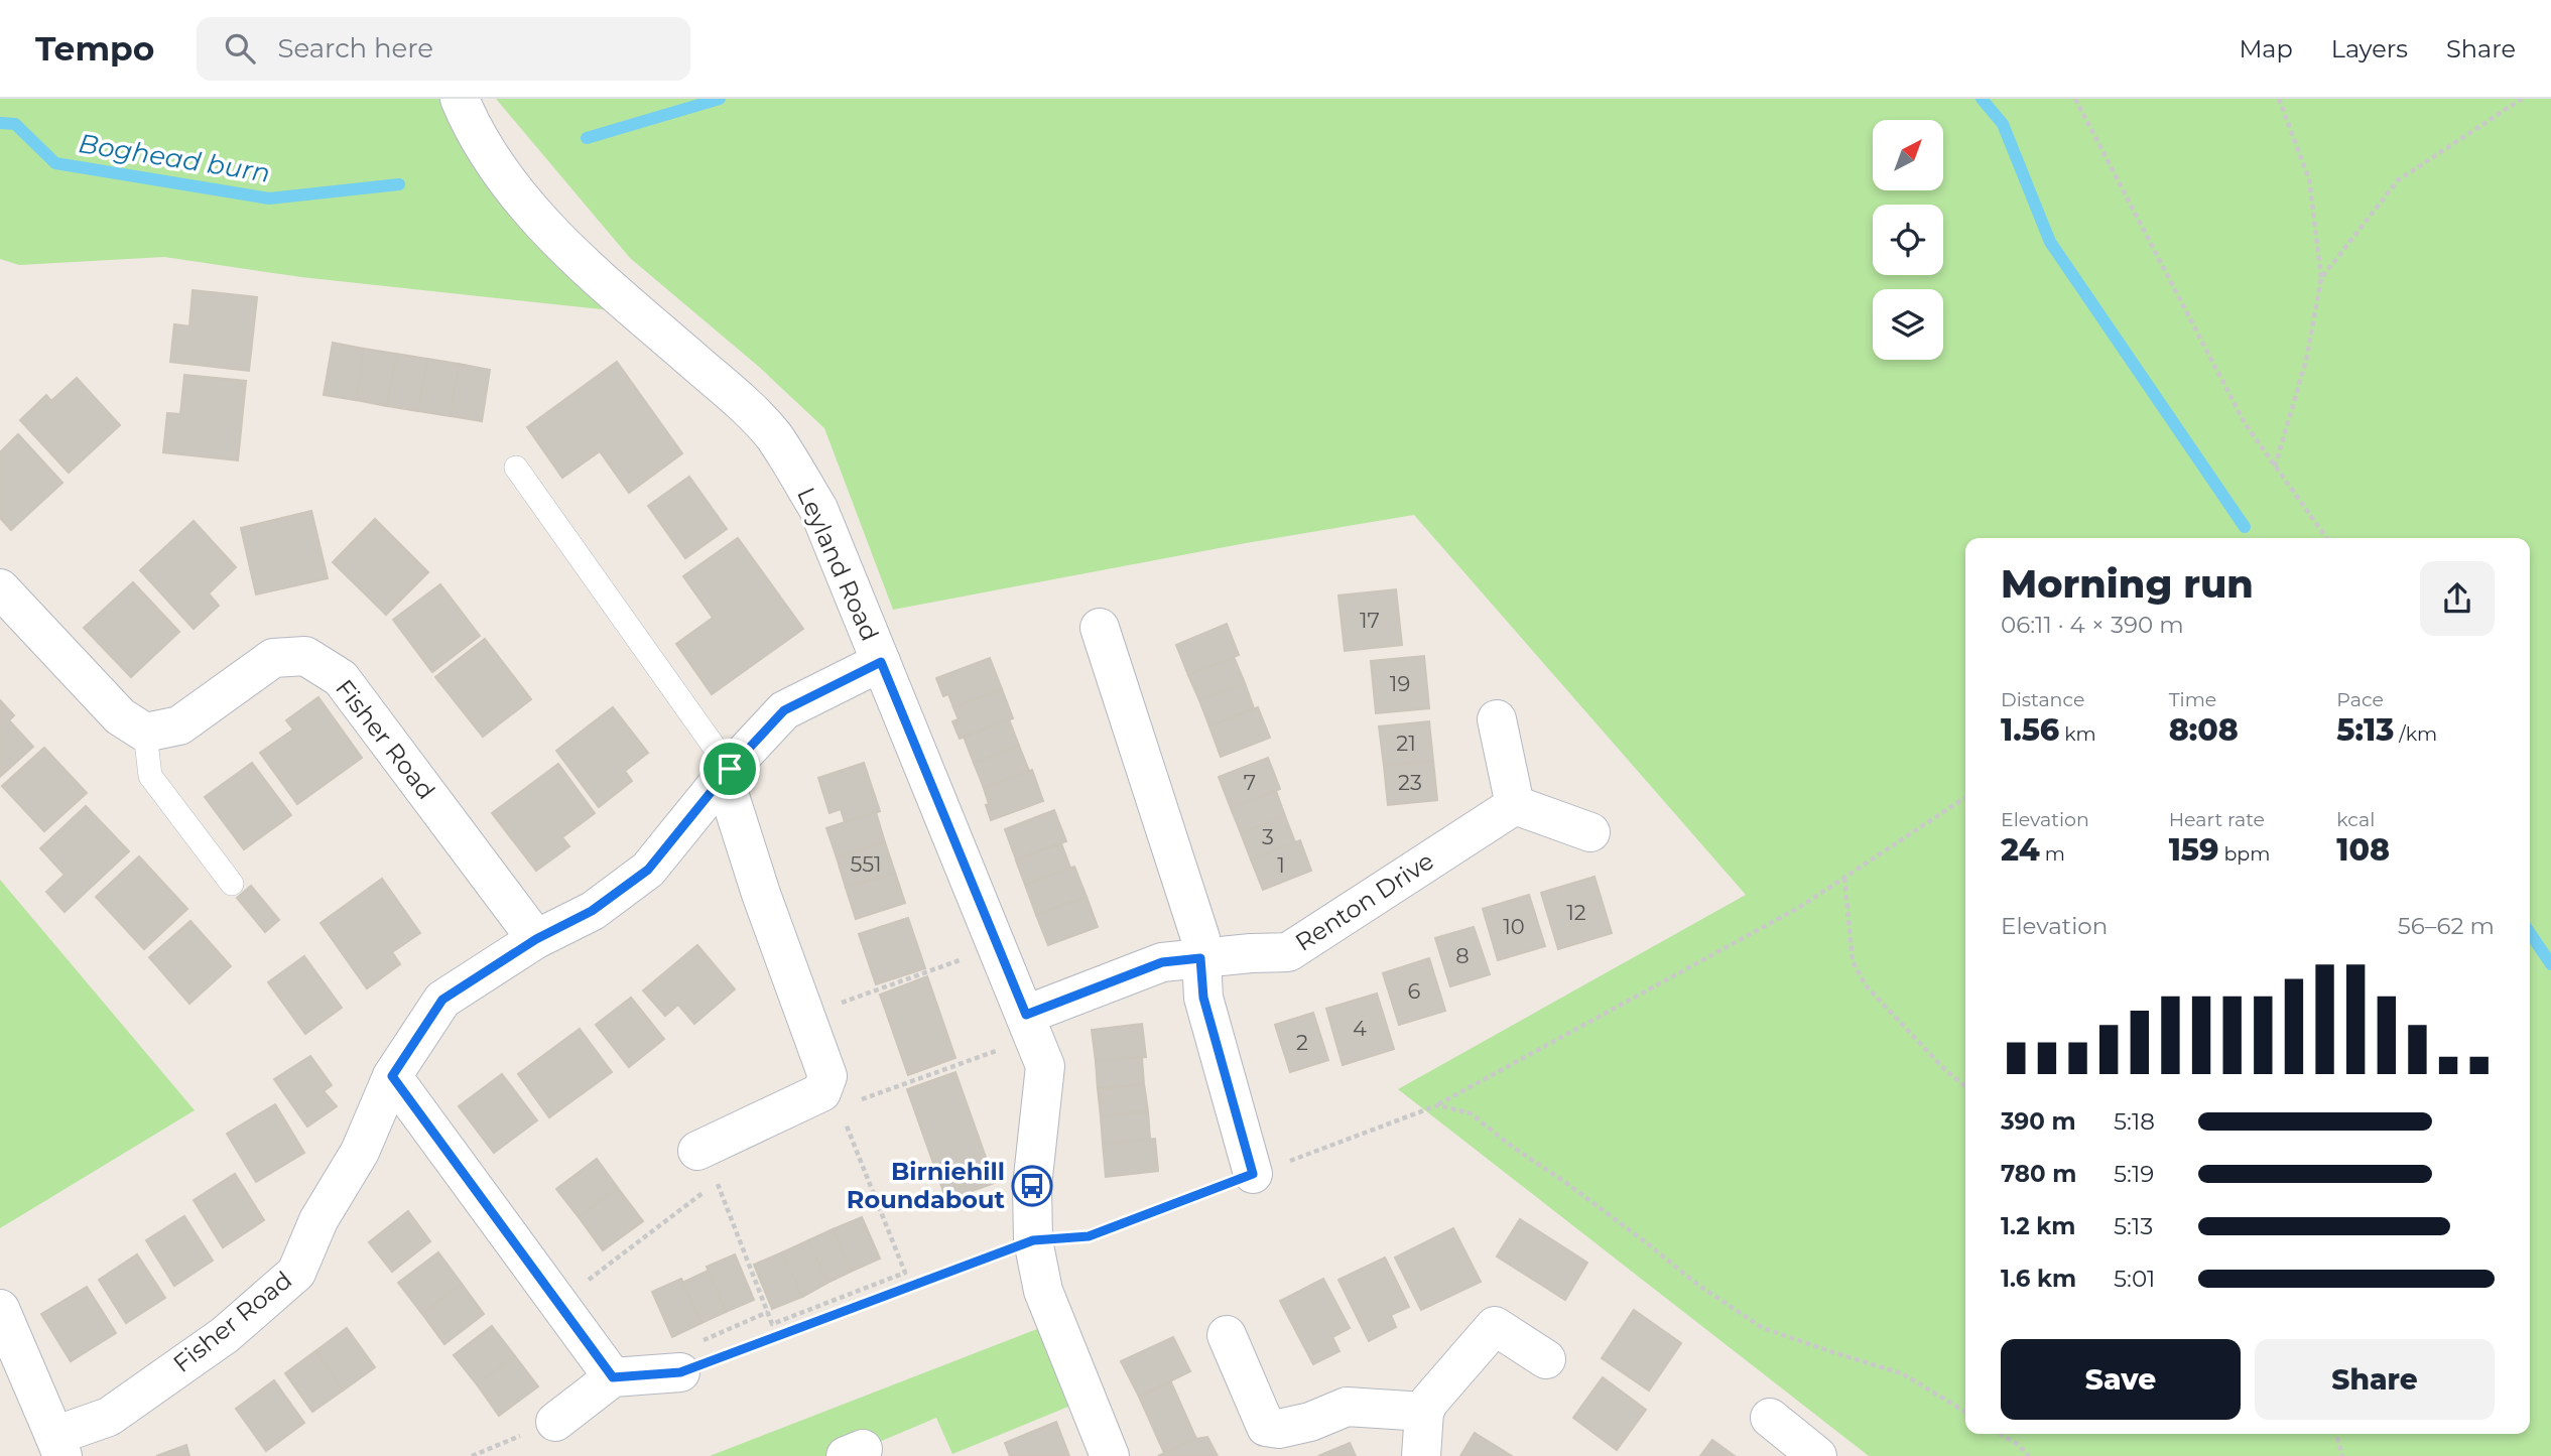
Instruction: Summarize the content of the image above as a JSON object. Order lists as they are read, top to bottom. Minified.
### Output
{"streets":{"street":["Leyland Road","Fisher Road","Renton Drive"]},"crossings":[["Leyland Road","Fisher Road"],["Leyland Road","Renton Drive"]],"water":["Boghead burn"],"places":{"bus stop":["Birniehill Roundabout"]},"house_numbers":["17","19","21","7","23","3","551","1","12","10","8","6","4","2"],"north":"top right","page":{"header":"Tempo","search":"Search here","nav":["Map","Layers","Share"],"heading":["Morning run","06:11 · 4 × 390 m"],"stats":[["Distance","1.56 km"],["Time","8:08"],["Pace","5:13 /km"],["Elevation","24 m"],["Heart rate","159 bpm"],["kcal","108"]],"chart":["Elevation","56–62 m"],"list":[{"name":"390 m","note":"5:18"},{"name":"780 m","note":"5:19"},{"name":"1.2 km","note":"5:13"},{"name":"1.6 km","note":"5:01"}],"buttons":["Save","Share"]}}
